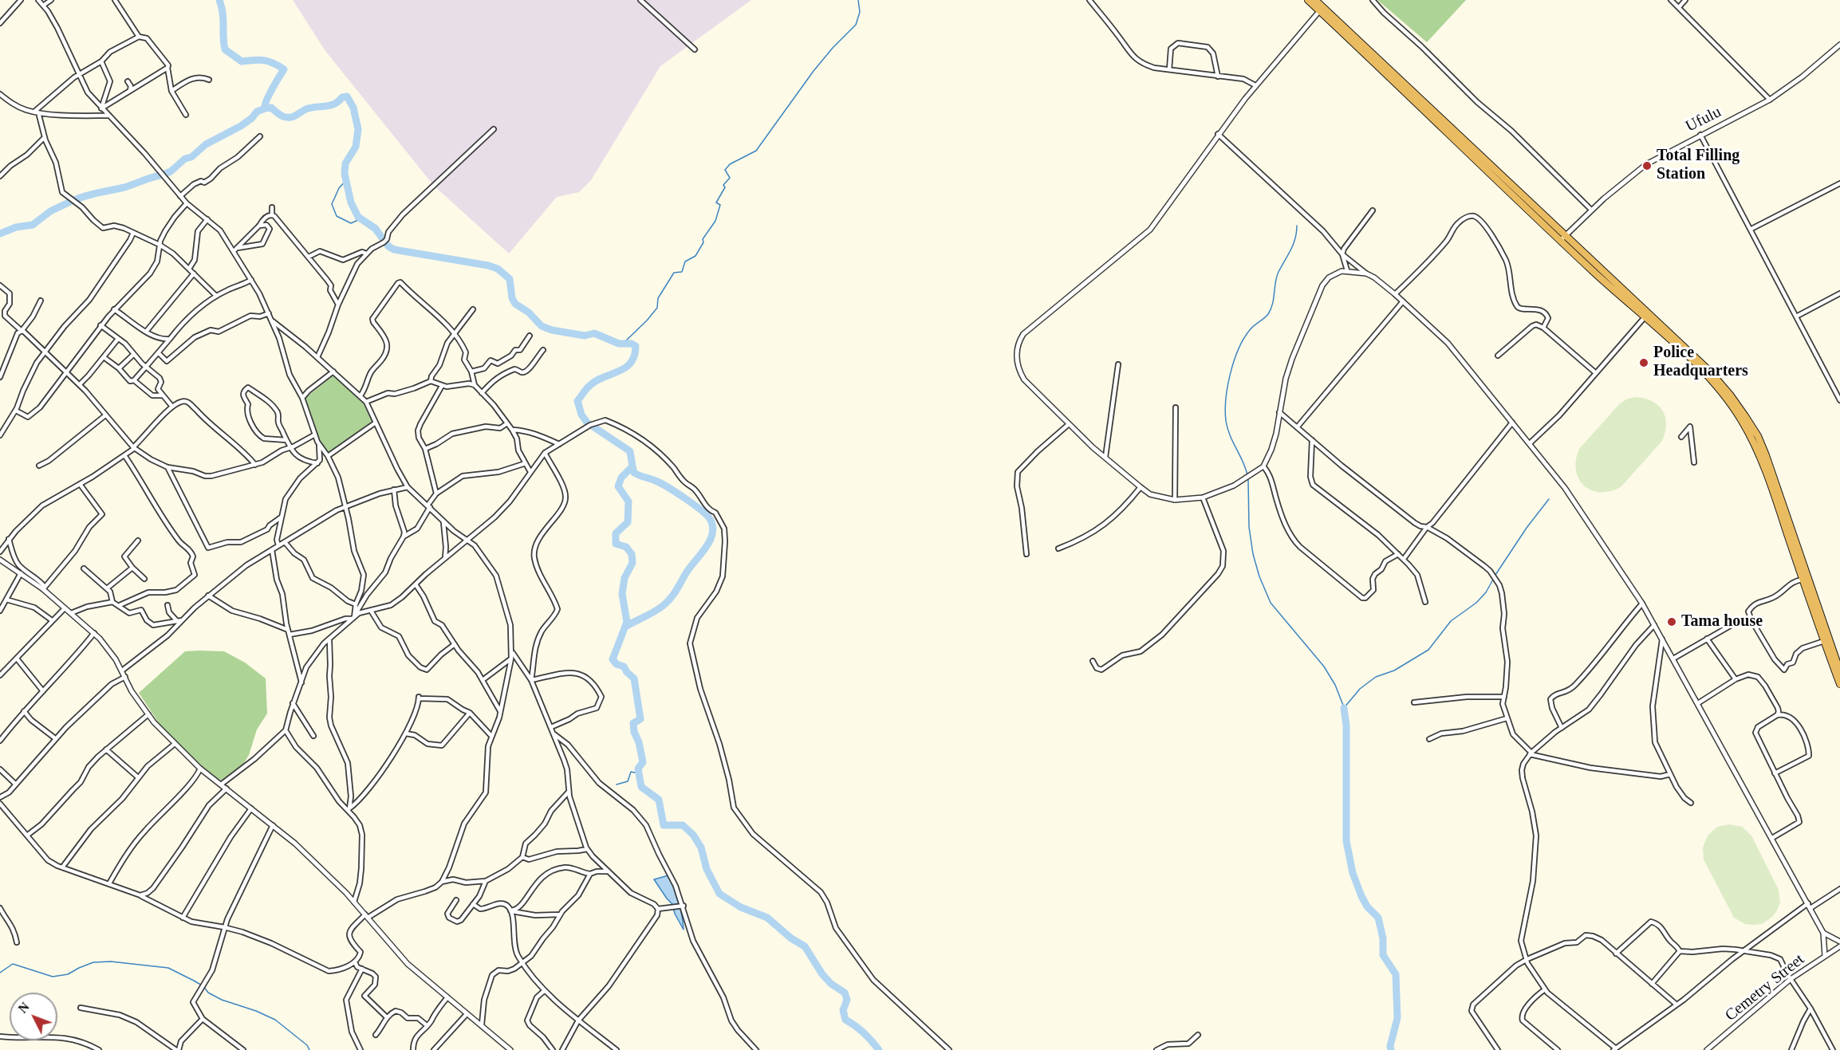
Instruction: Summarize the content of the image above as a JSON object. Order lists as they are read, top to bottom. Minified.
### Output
{"streets":{"street":["Ufulu","Cemetry Street"]},"places":["Total Filling Station","Police Headquarters","Tama house"],"north":"top left"}
